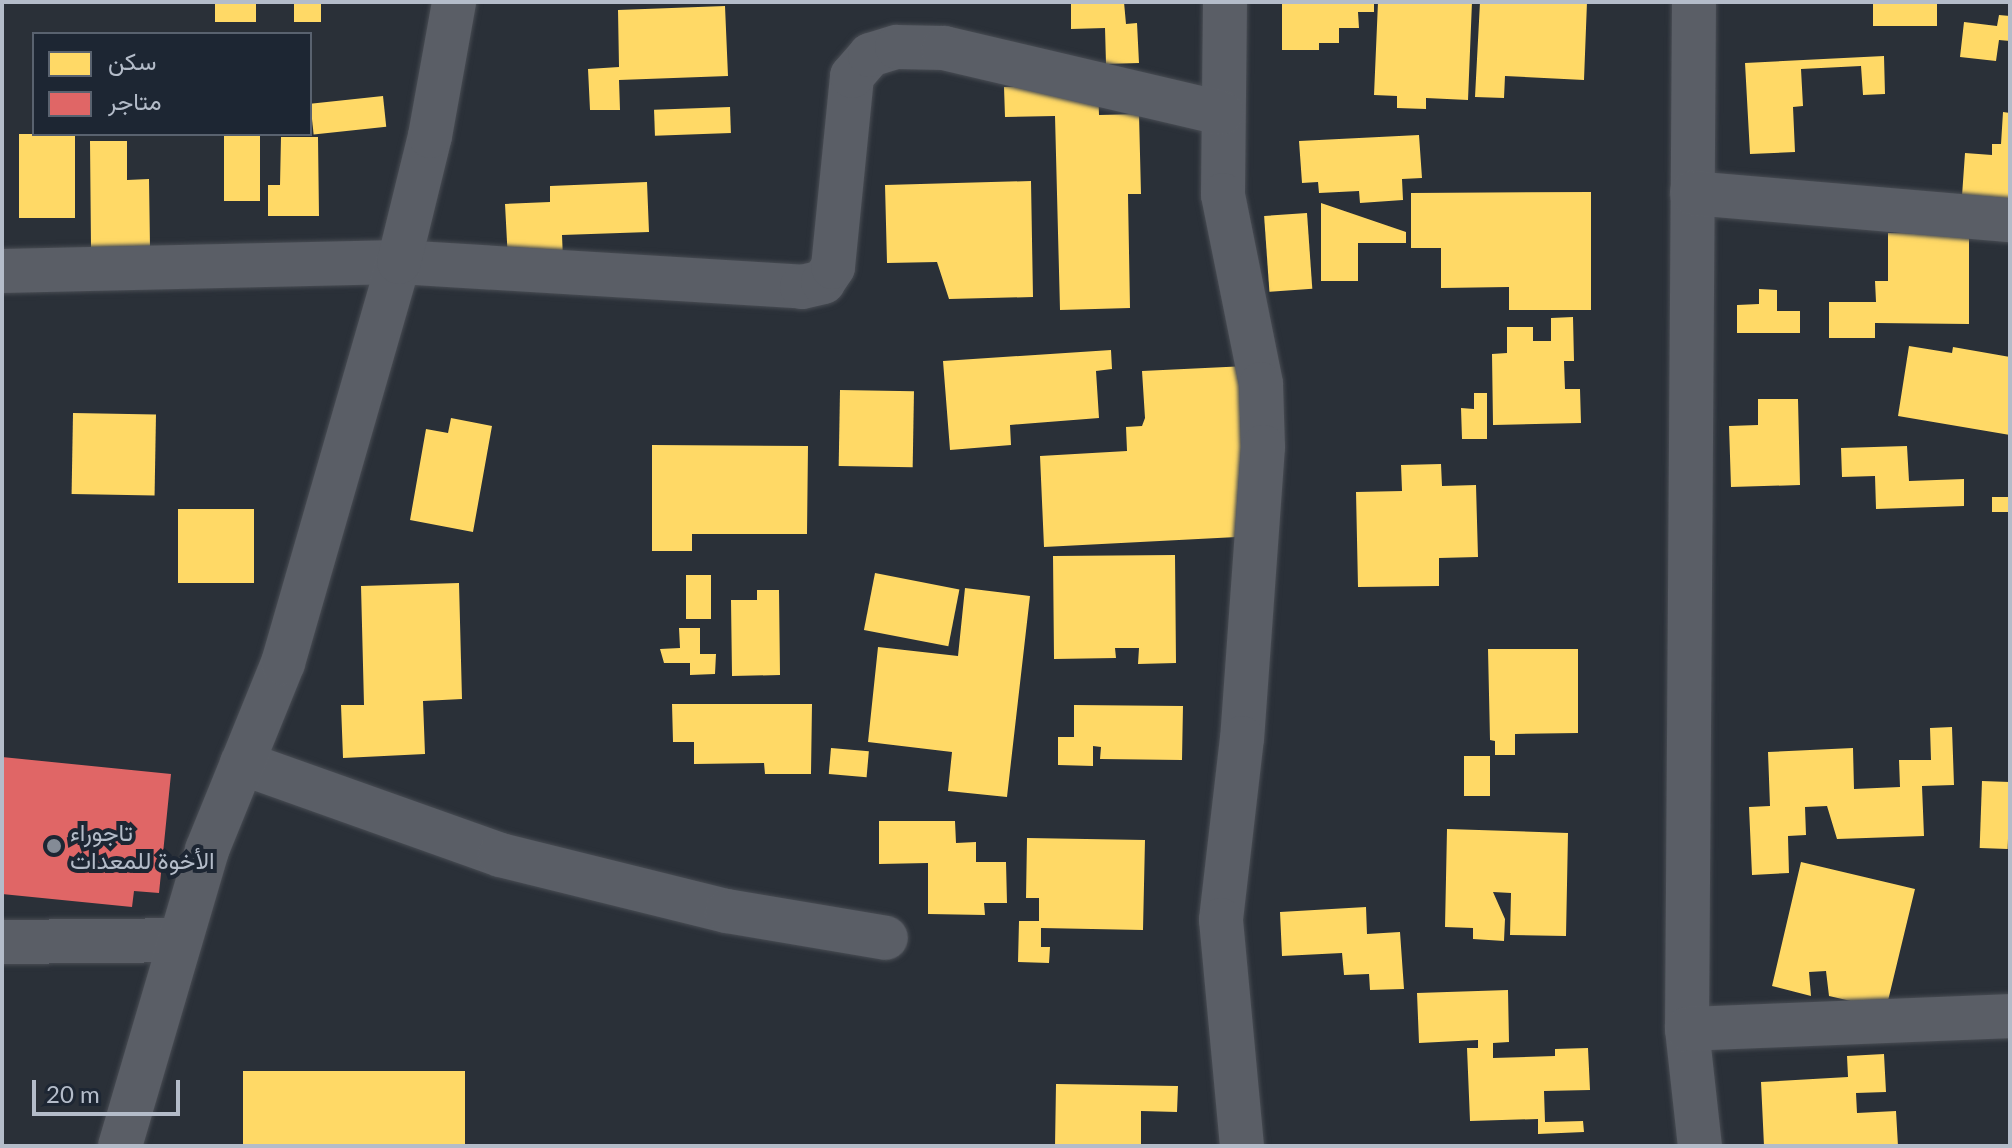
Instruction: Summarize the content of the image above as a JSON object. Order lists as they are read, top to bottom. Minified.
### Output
{"places":["تاجوراء الأخوة للمعدات"],"legend":["سكن","متاجر"],"scale_bar":"20 m"}
